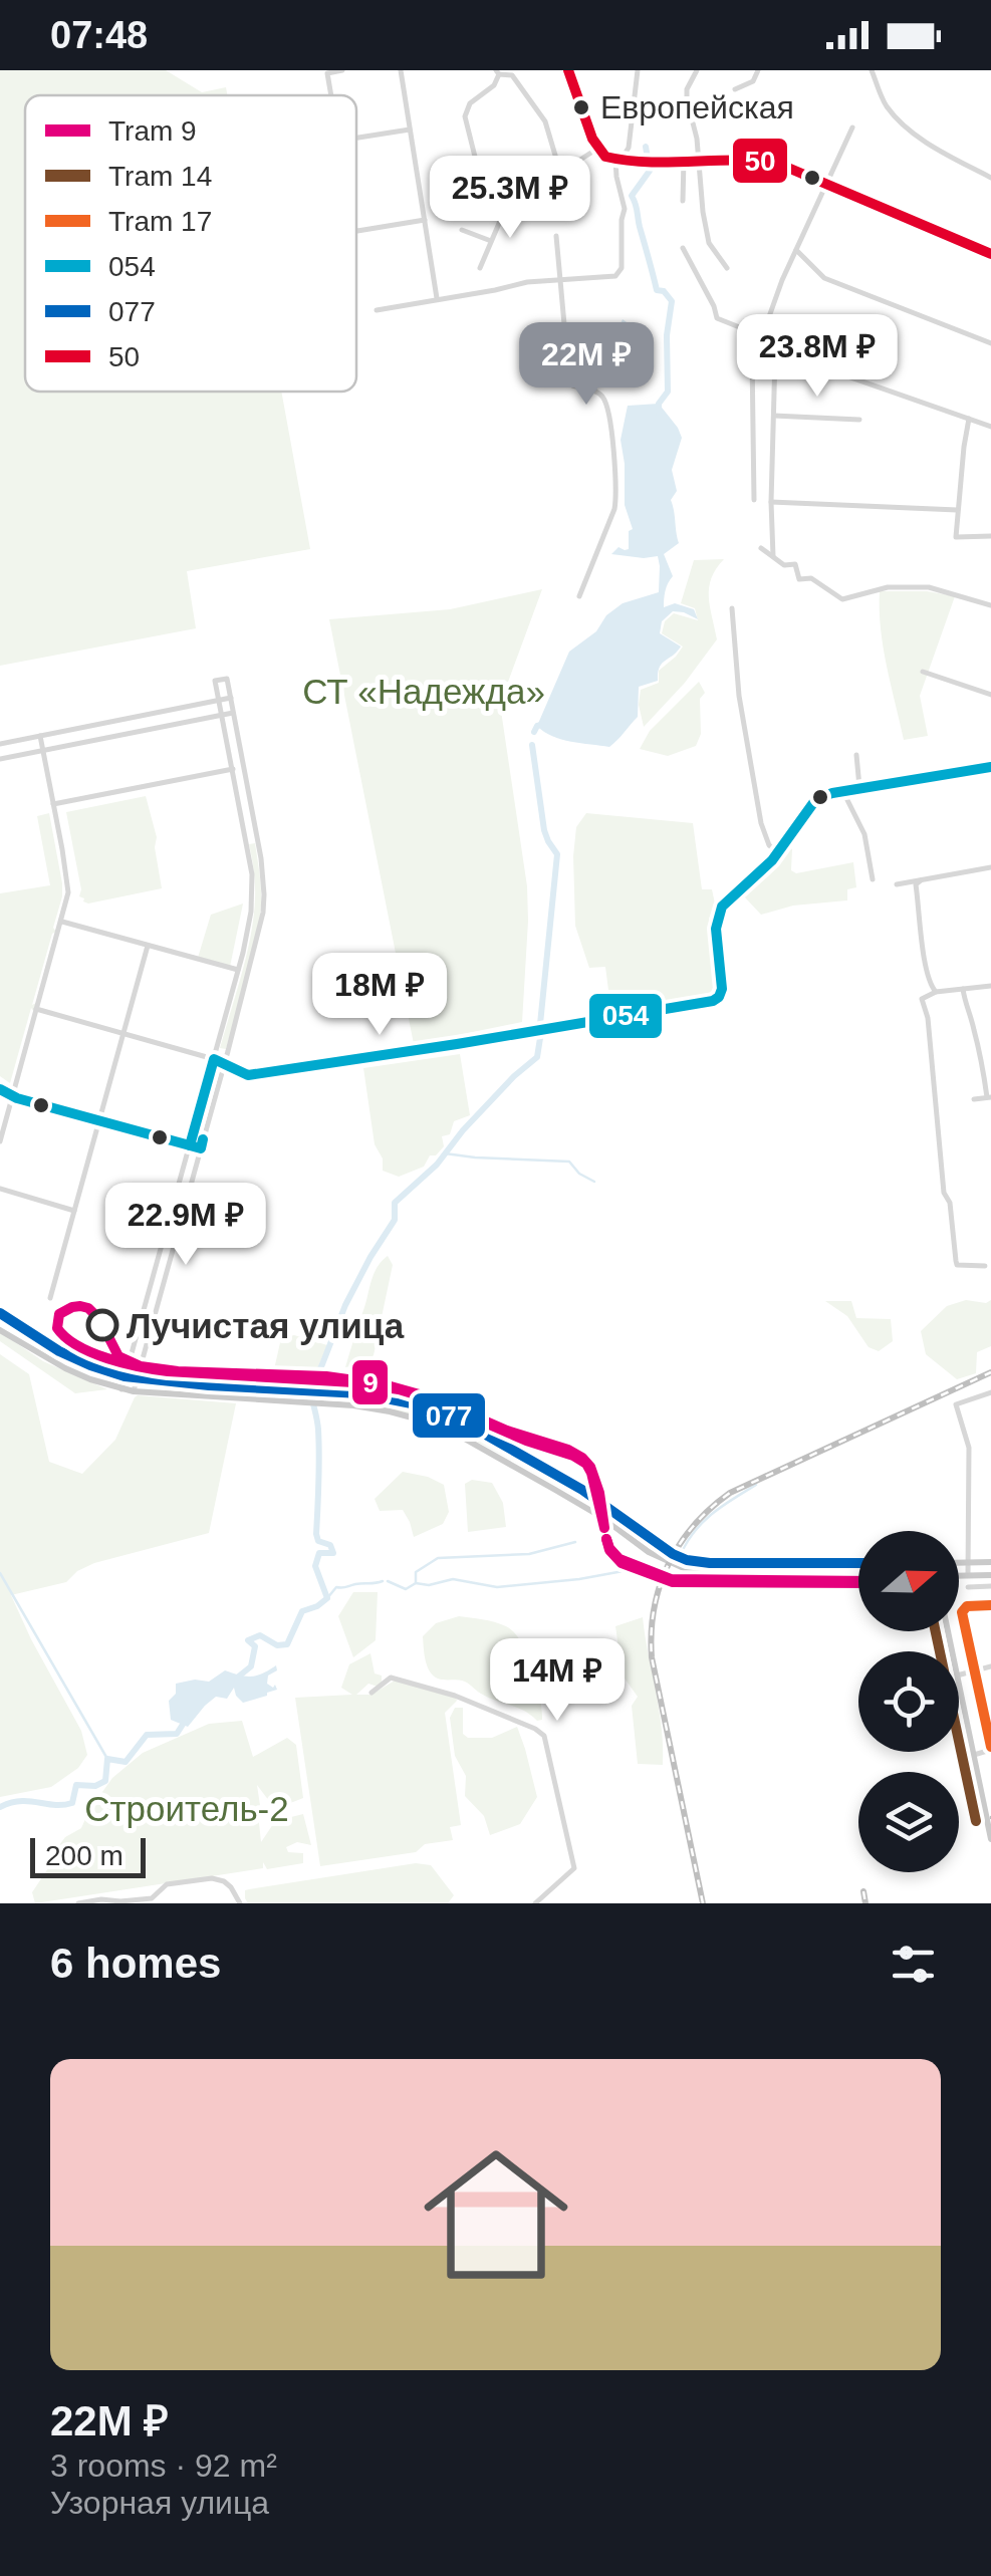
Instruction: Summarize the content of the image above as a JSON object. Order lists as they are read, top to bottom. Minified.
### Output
{"parks":["СТ «Надежда»","Строитель-2"],"places":["Европейская","Лучистая улица"],"lines":["transit line 50","transit line 054","tram line 9","transit line 077","tram line 17","tram line 14"],"legend":["Tram 9","Tram 14","Tram 17","054","077","50"],"scale_bar":"200 m","north":"right","page":{"status":"07:48","price":["25.3M ₽","23.8M ₽","22M ₽","18M ₽","22.9M ₽","14M ₽"],"scale":"200 m","heading":"6 homes","list":[{"name":"22M ₽","note":"3 rooms · 92 m² · Узорная улица"}]}}
